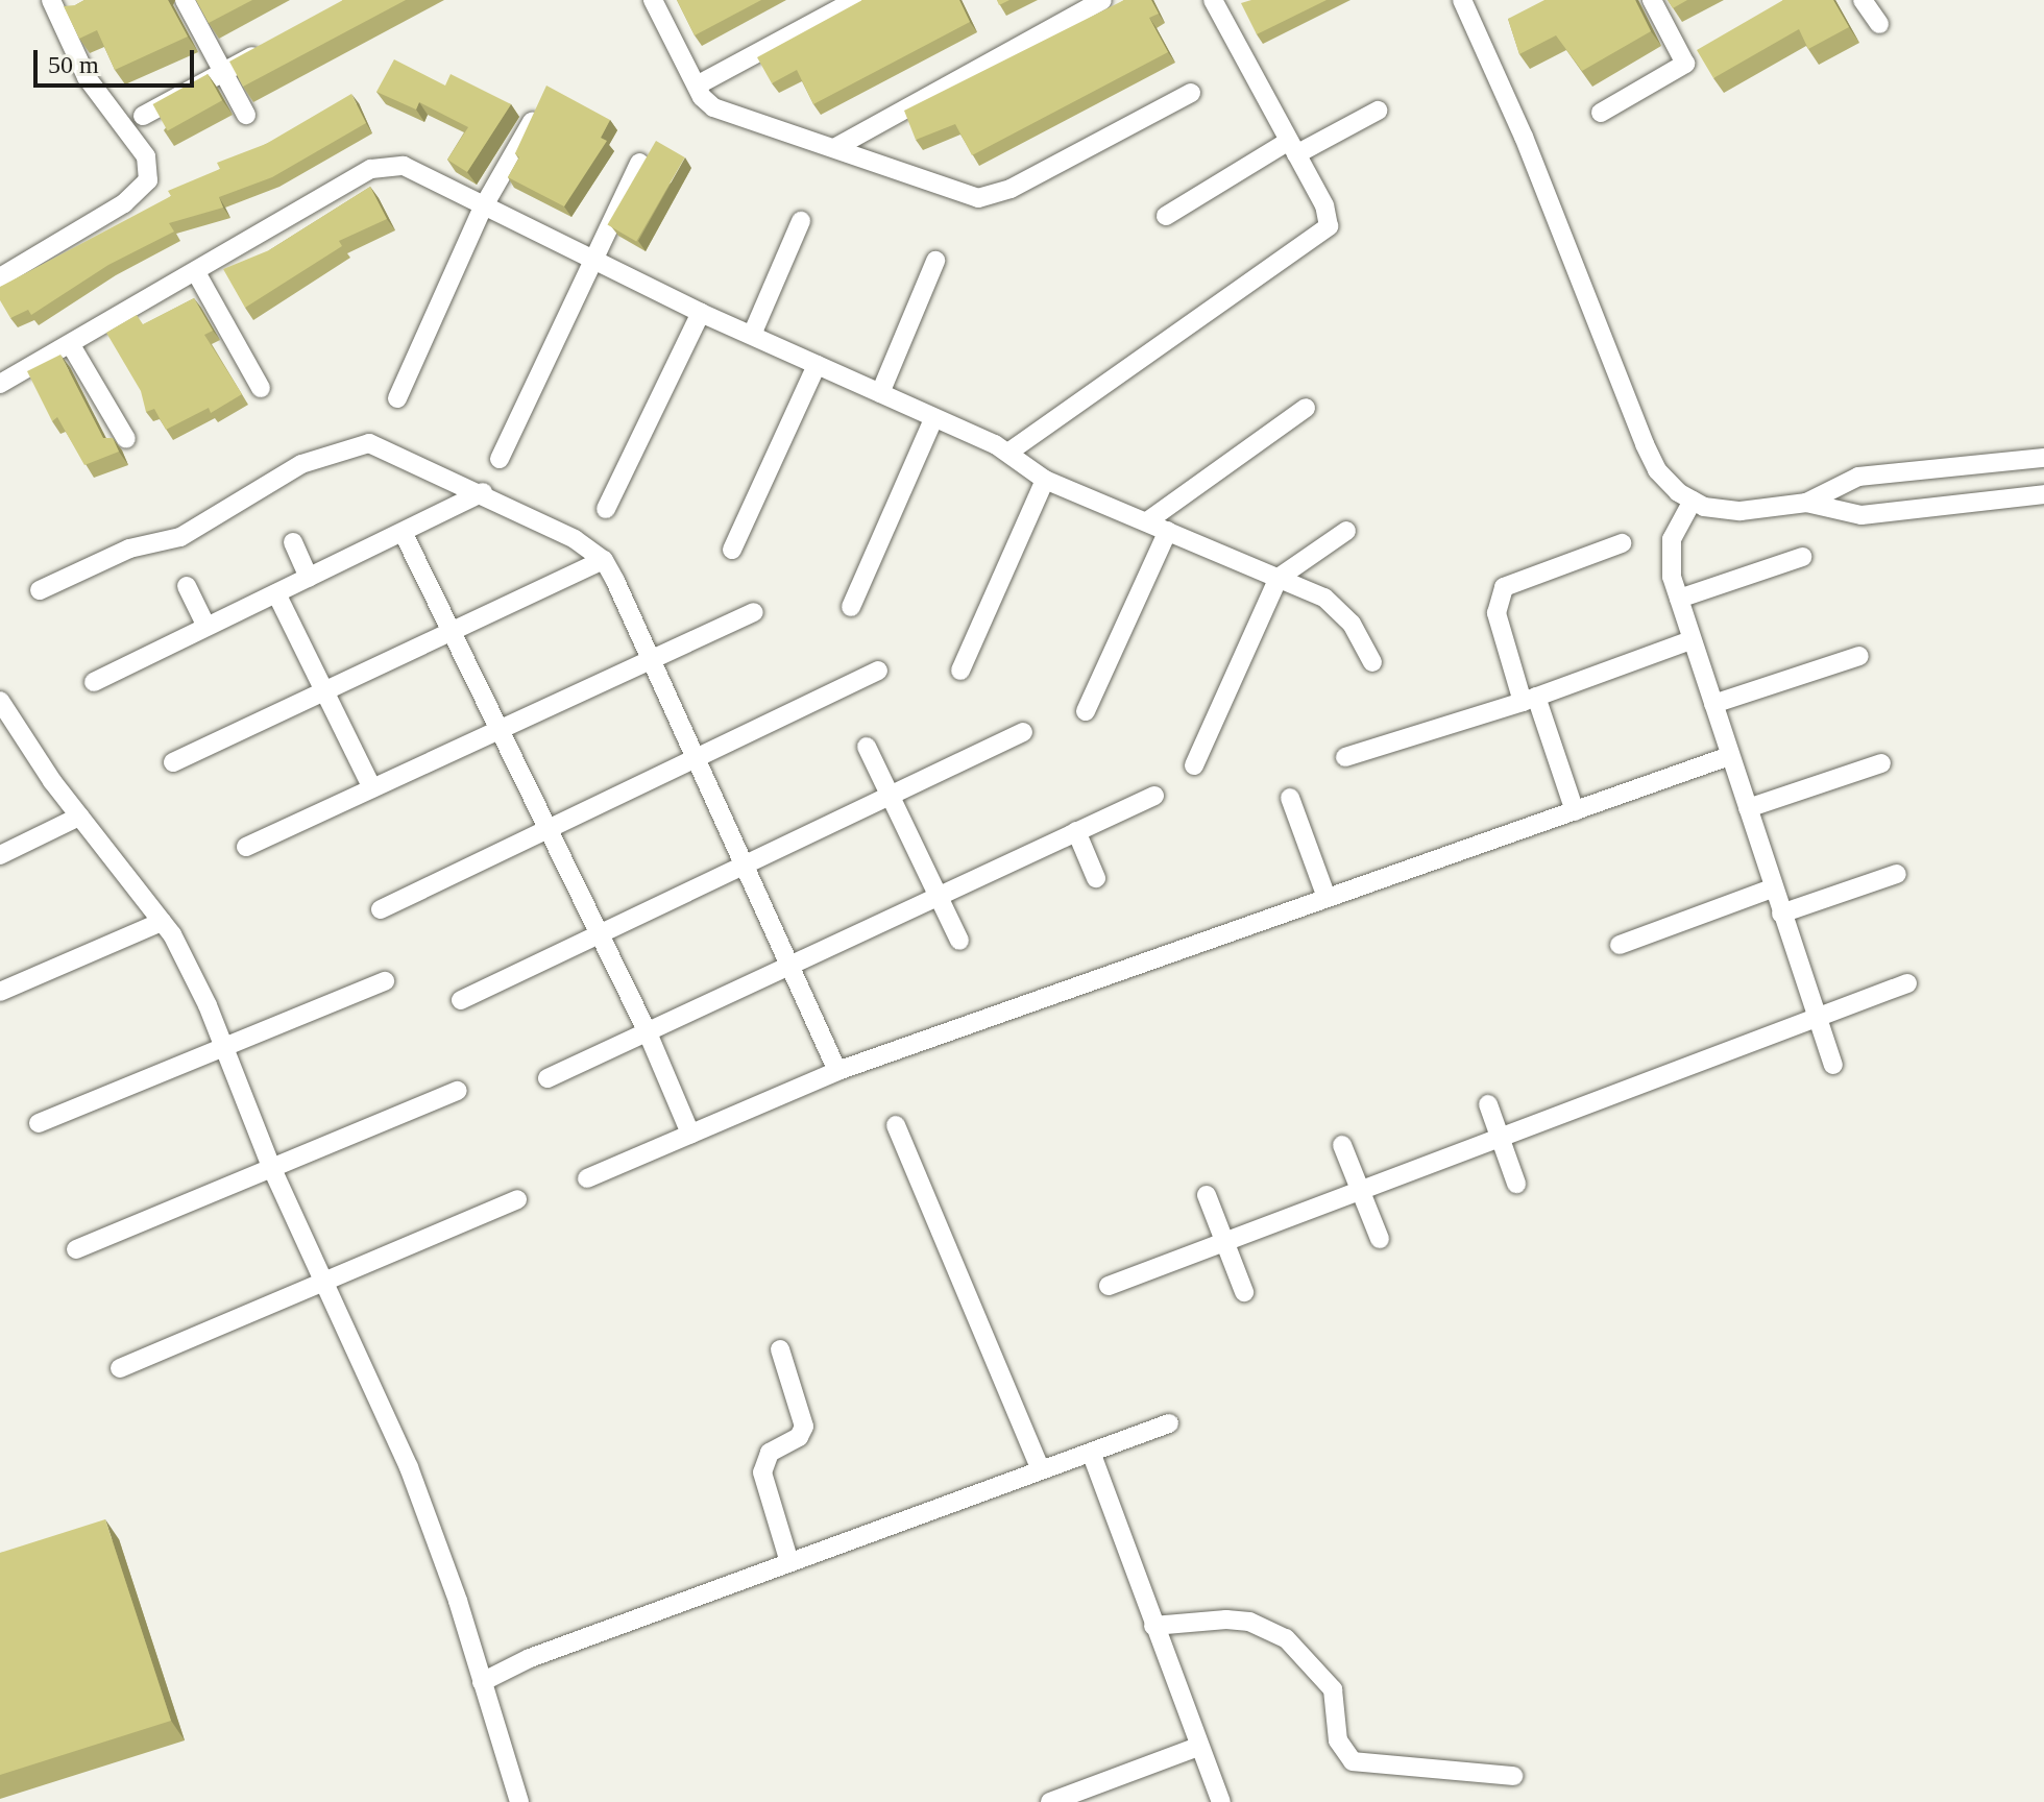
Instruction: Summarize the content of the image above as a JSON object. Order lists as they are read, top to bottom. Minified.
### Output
{"scale_bar":"50 m"}
